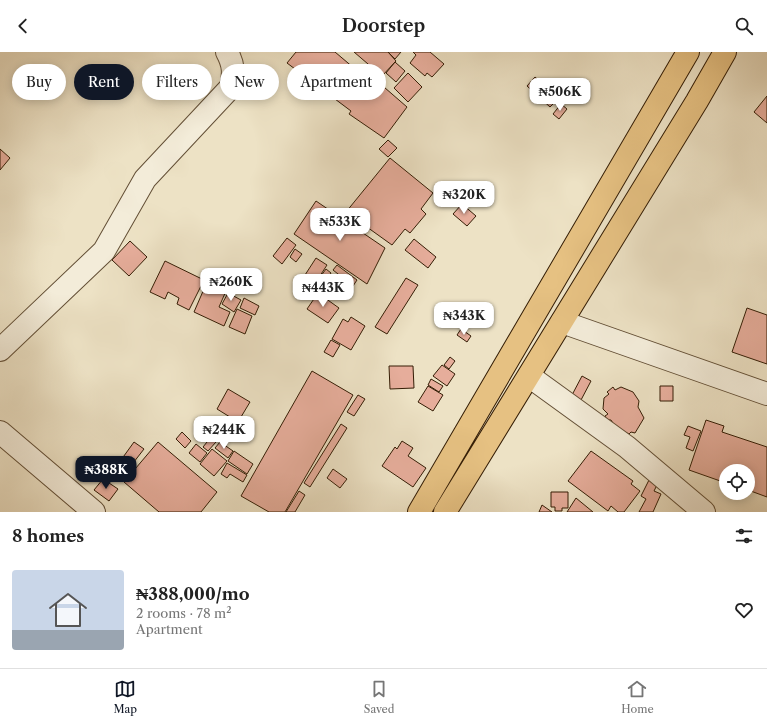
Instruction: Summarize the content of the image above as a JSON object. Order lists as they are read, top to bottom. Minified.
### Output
{"page":{"header":"Doorstep","chip":["Buy","Rent","Filters","New","Apartment"],"price":["₦506K","₦320K","₦533K","₦260K","₦443K","₦343K","₦244K","₦388K"],"heading":"8 homes","list":[{"name":"₦388,000/mo","note":"2 rooms · 78 m² · Apartment"}],"tabs":["Map","Saved","Home"]}}
